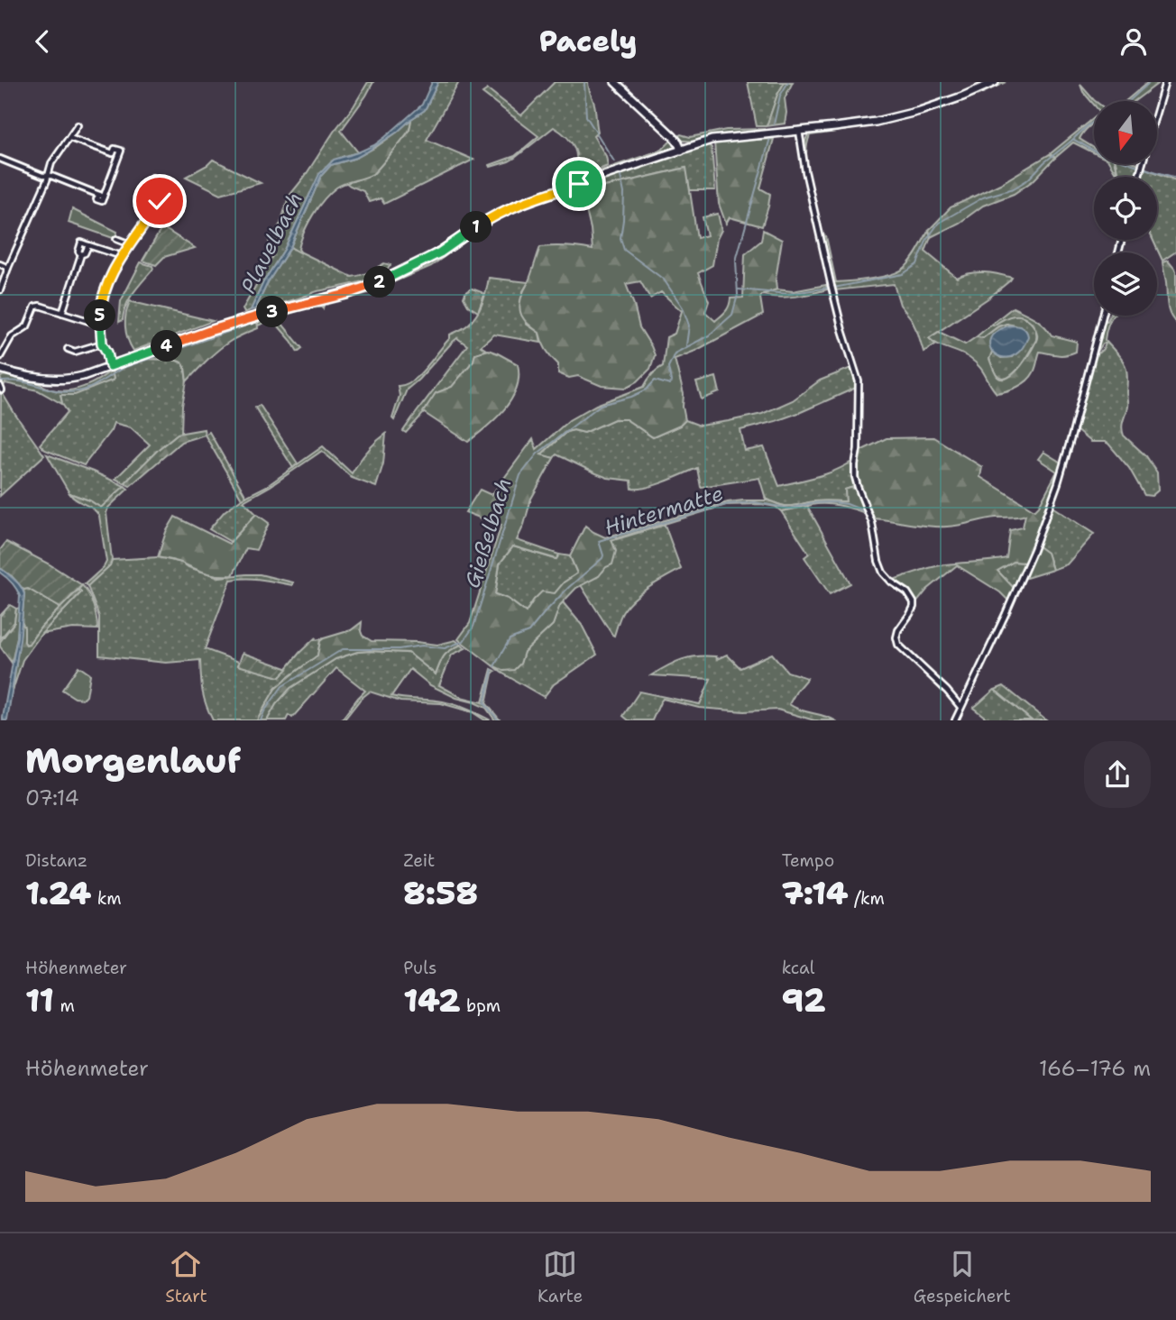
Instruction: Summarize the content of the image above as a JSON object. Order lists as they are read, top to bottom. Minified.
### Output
{"water":["Plauelbach","Hintermatte","Gießelbach"],"north":"bottom","page":{"header":"Pacely","pins":["1","2","3","5","4"],"heading":["Morgenlauf","07:14"],"stats":[["Distanz","1.24 km"],["Zeit","8:58"],["Tempo","7:14 /km"],["Höhenmeter","11 m"],["Puls","142 bpm"],["kcal","92"]],"chart":["Höhenmeter","166–176 m"],"tabs":["Start","Karte","Gespeichert"]}}
